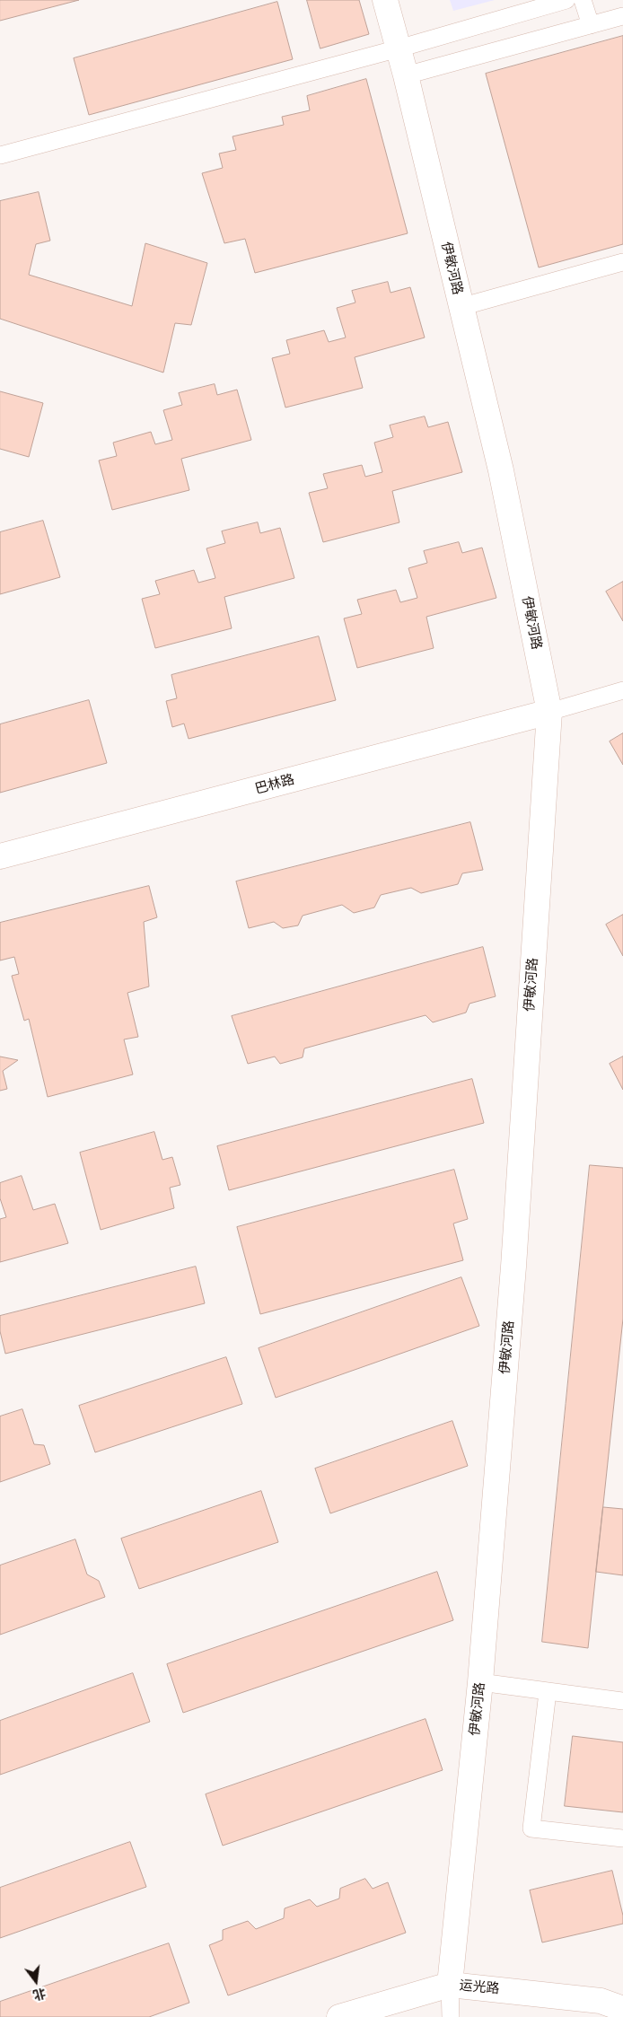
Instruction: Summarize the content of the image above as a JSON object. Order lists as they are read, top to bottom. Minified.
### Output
{"streets":{"street":["伊敏河路","巴林路","运光路"]},"crossings":[["伊敏河路","巴林路"],["伊敏河路","运光路"]],"north":"bottom"}
